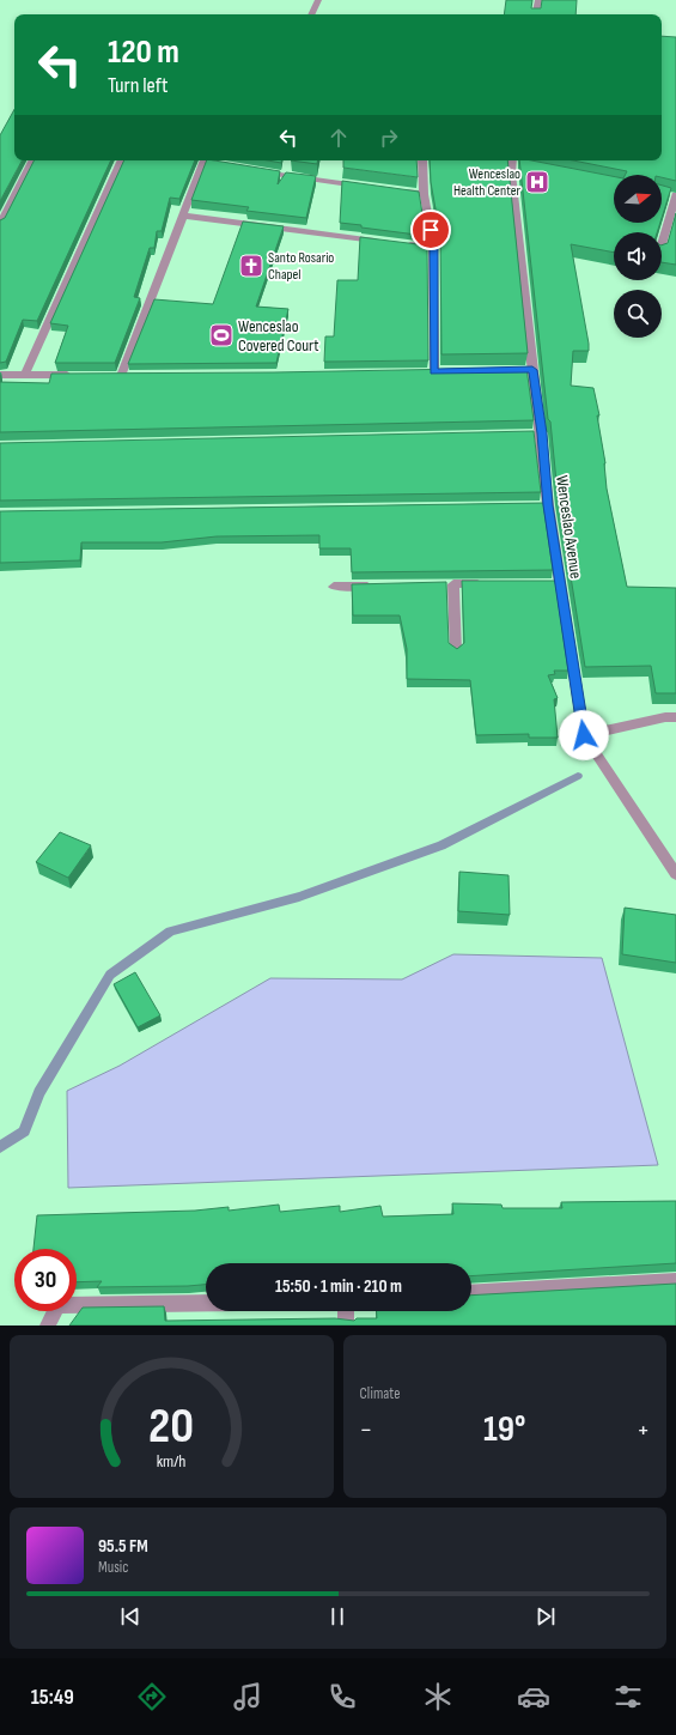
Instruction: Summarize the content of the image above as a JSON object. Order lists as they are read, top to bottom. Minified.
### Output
{"streets":{"street":["Wenceslao Avenue"]},"places":{"hospital":["Wenceslao Health Center"],"church":["Santo Rosario Chapel"],"sports":["Wenceslao Covered Court"]},"north":"right","page":{"turn":["120 m","Turn left"],"limit":"30","trip":"15:50 · 1 min · 210 m","tile":"Climate","heat":["−","19°","+"],"song":["95.5 FM","Music"],"tabs":"15:49","gauge":["20","km/h"]}}
